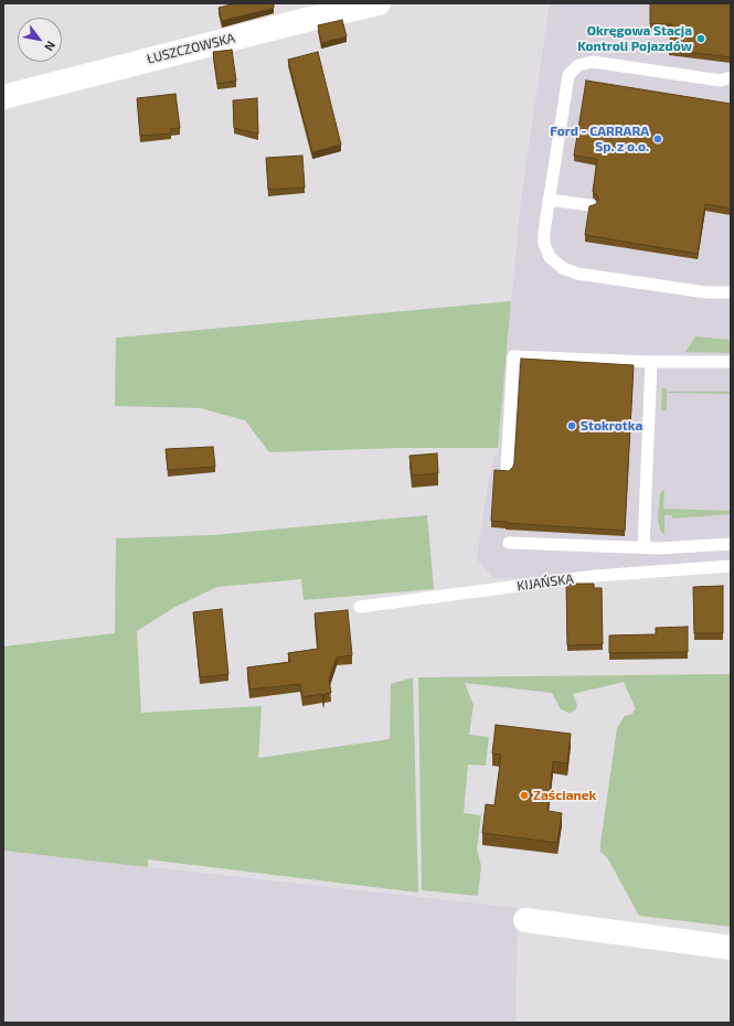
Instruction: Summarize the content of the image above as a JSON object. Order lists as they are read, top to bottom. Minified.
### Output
{"streets":{"street":["ŁUSZCZOWSKA"],"lane":["KIJAŃSKA"]},"places":["Okręgowa Stacja Kontroli Pojazdów","Ford - CARRARA Sp. z o.o.","Stokrotka","Zaścianek"],"north":"bottom right"}
